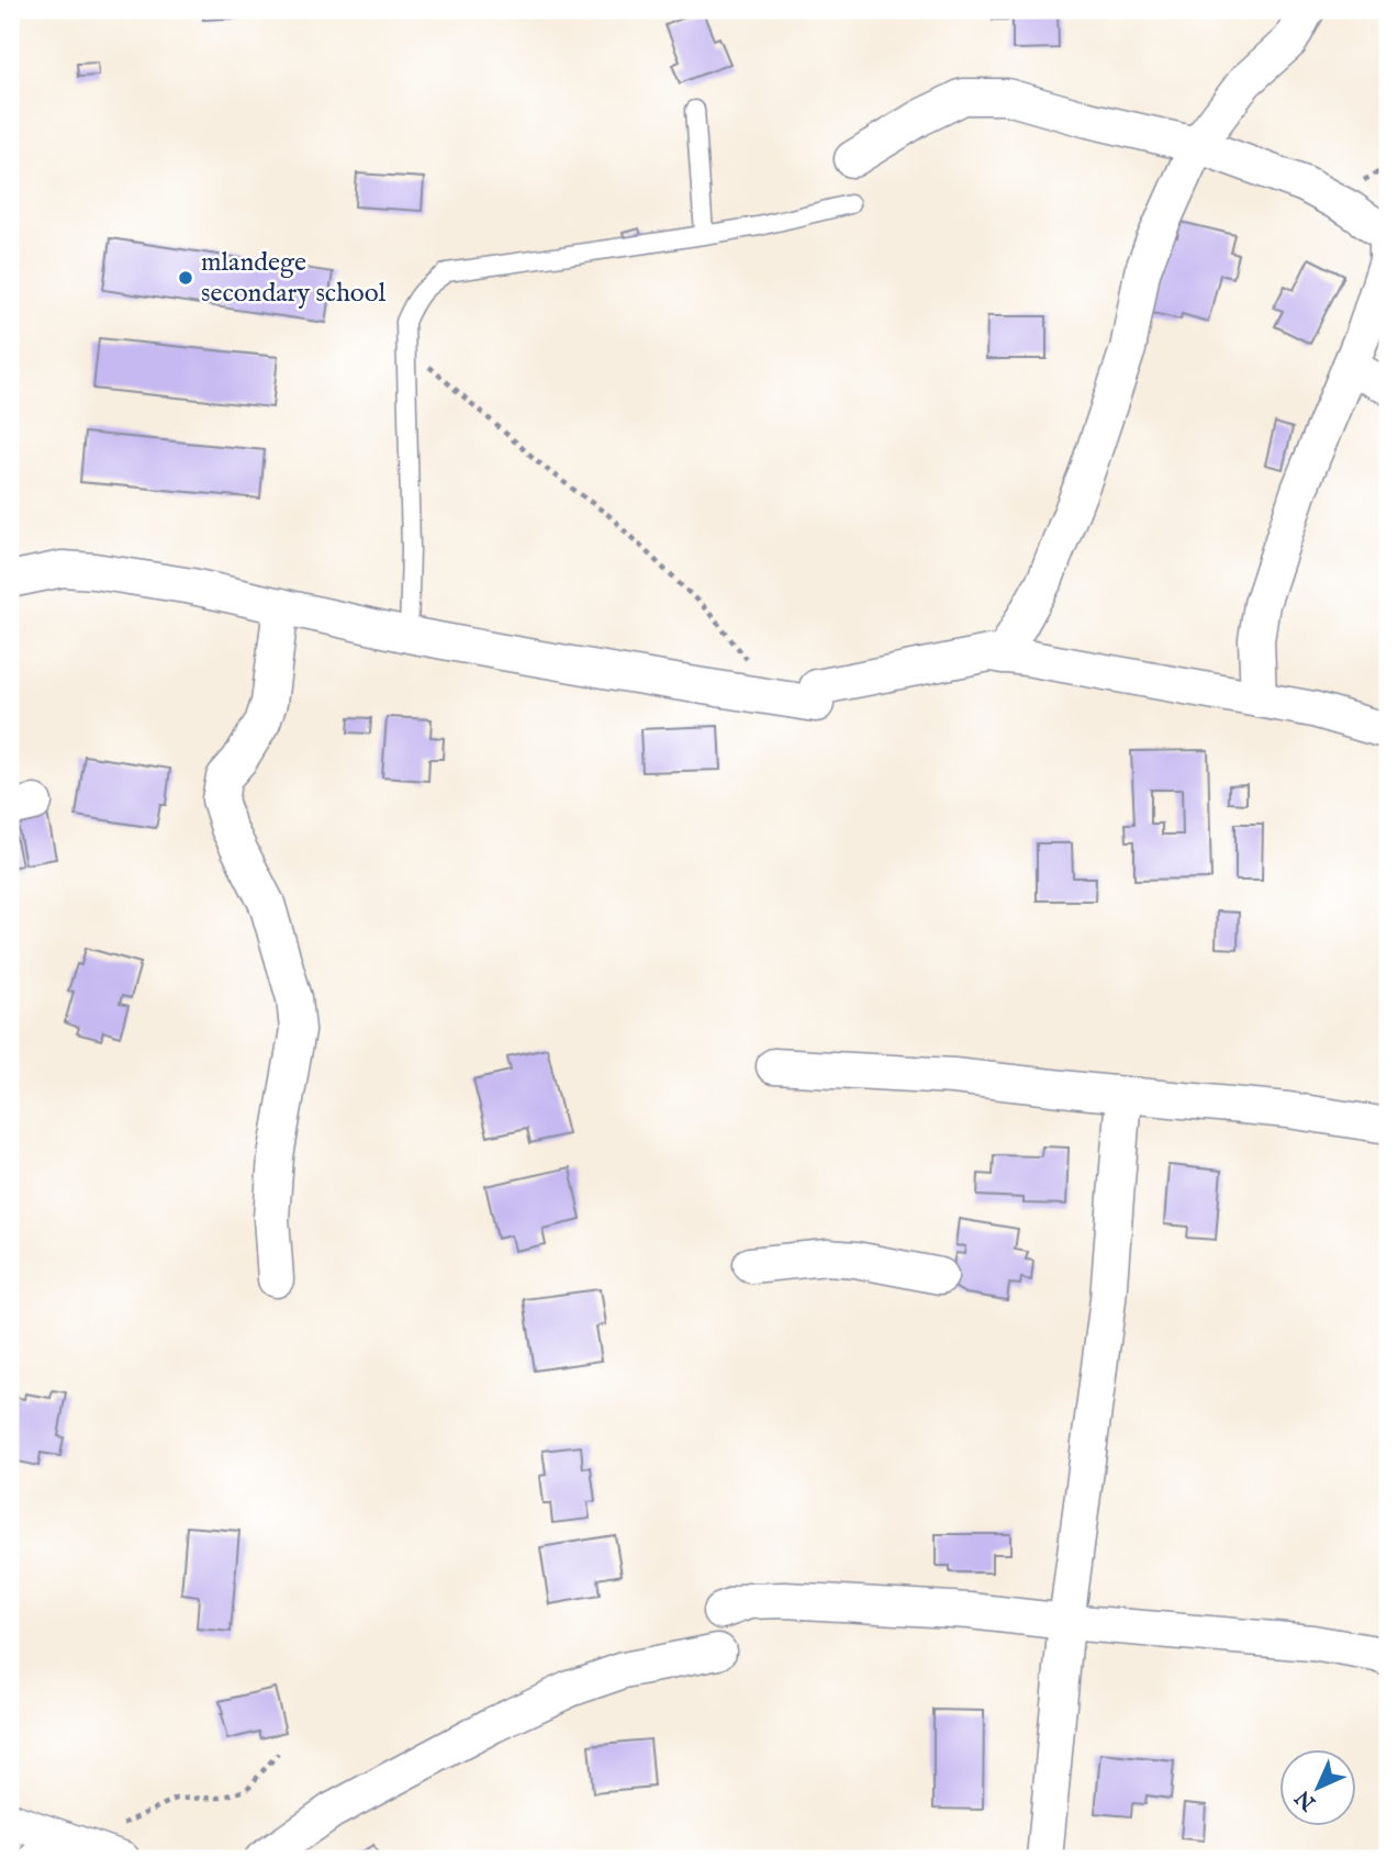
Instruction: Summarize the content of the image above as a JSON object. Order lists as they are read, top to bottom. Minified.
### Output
{"places":["mlandege secondary school"],"north":"bottom left"}
